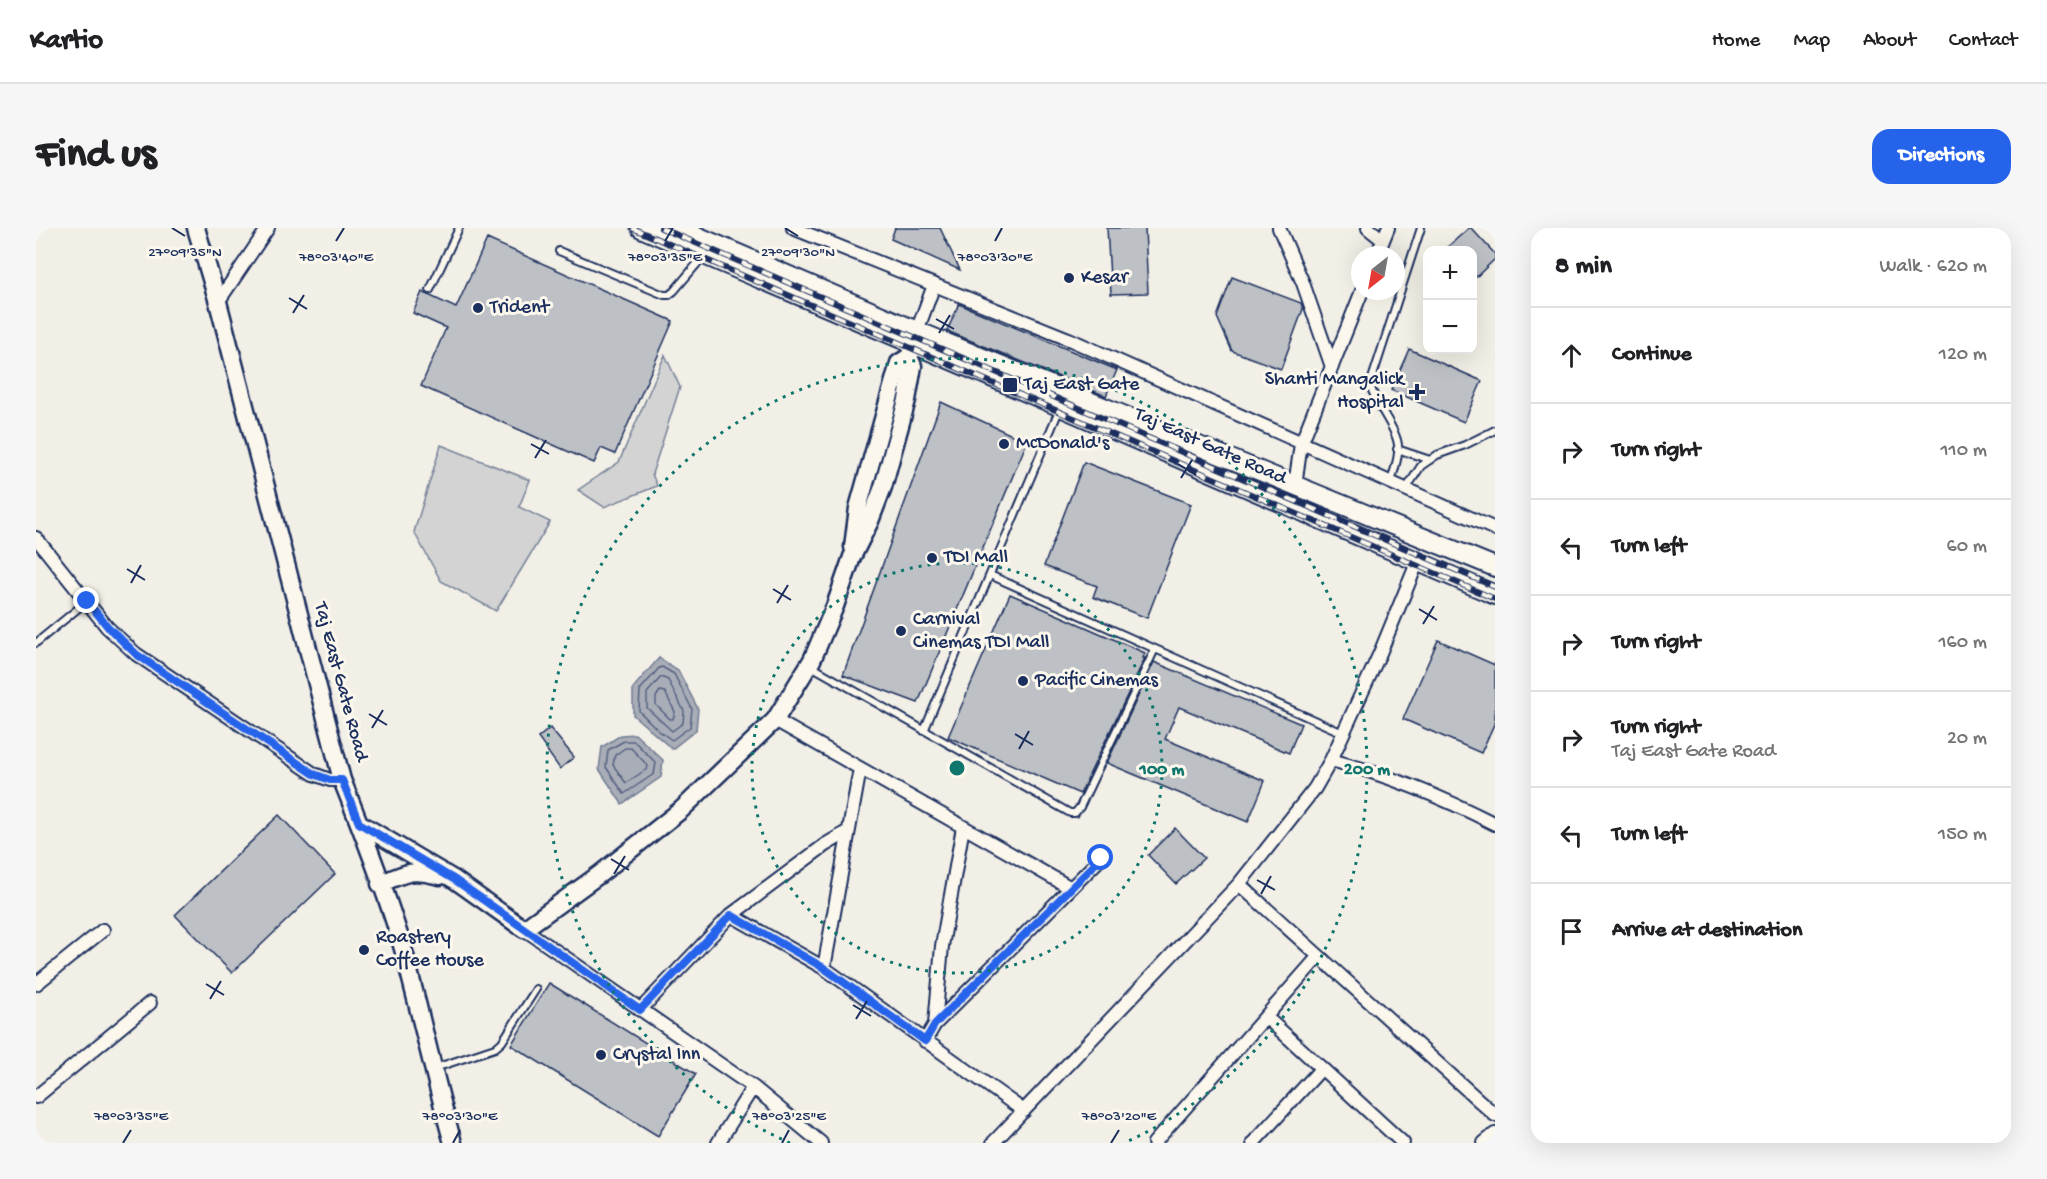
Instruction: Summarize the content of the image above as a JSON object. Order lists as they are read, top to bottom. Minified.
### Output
{"streets":{"main road":["Taj East Gate Road"]},"places":{"other":["Kesar","Trident","McDonald's","TDI Mall","Carnival Cinemas TDI Mall","Pacific Cinemas","Roastery Coffee House","Crystal Inn"],"transit":["Taj East Gate"],"health":["Shanti Mangalick Hospital"]},"north":"bottom left","page":{"header":"Kartio","nav":["Home","Map","About","Contact"],"buttons":"Directions","title":"Find us","heading":["8 min","Walk · 620 m"],"map_buttons":["+","−"],"list":[["Continue","120 m"],["Turn right","110 m"],["Turn left","60 m"],["Turn right","160 m"],["Turn right","Taj East Gate Road","20 m"],["Turn left","150 m"],"Arrive at destination"]},"coordinates":["27°09'35\"N","27°09'30\"N","78°03'40\"E","78°03'35\"E","78°03'30\"E","78°03'25\"E","78°03'20\"E"],"rings":["100 m","200 m"]}
